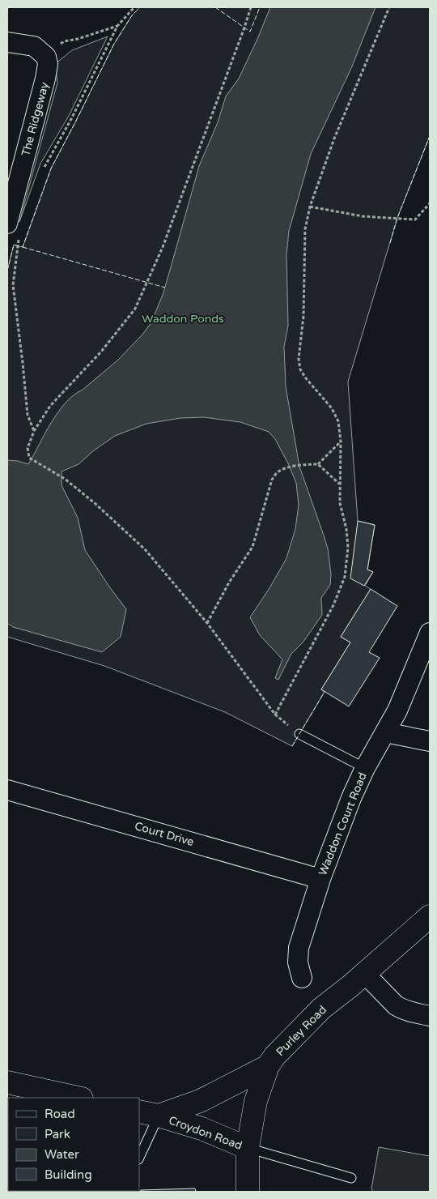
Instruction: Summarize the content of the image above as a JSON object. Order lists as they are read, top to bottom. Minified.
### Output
{"streets":{"highway":["Purley Road","Croydon Road"],"street":["The Ridgeway","Waddon Court Road","Court Drive"]},"crossings":[["Waddon Court Road","Court Drive"],["Purley Road","Croydon Road"]],"parks":["Waddon Ponds"],"legend":["Road","Park","Water","Building"]}
